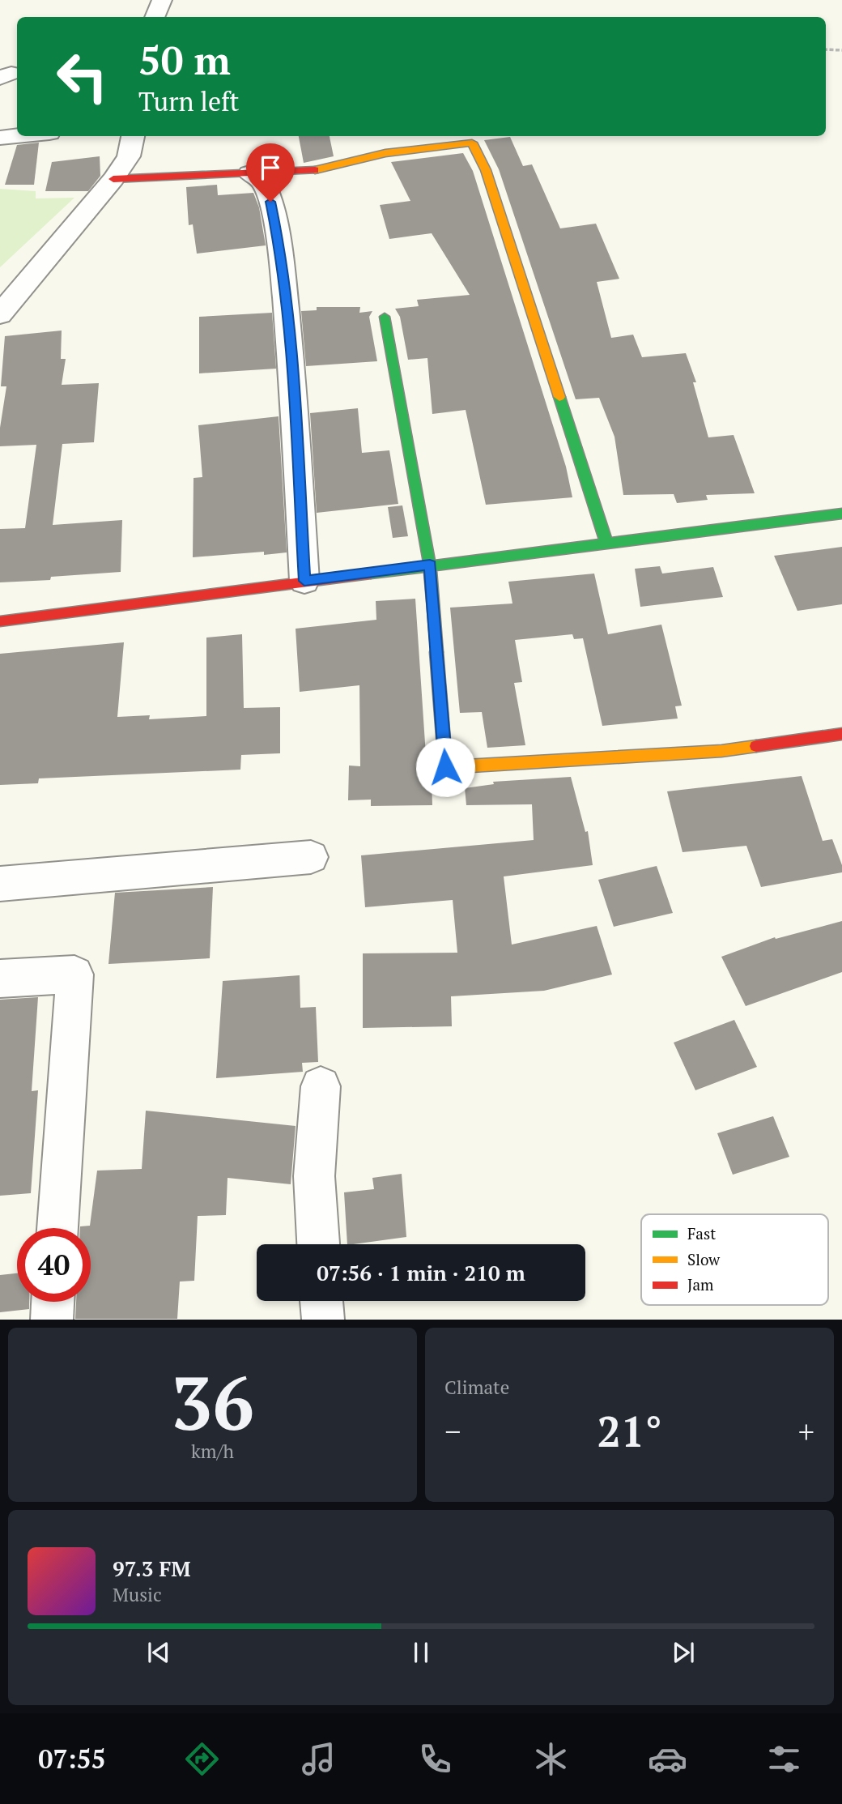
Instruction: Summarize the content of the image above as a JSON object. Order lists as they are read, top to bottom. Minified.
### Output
{"legend":["Fast","Slow","Jam"],"page":{"turn":["50 m","Turn left"],"limit":"40","trip":"07:56 · 1 min · 210 m","tile":[["36","km/h"],"Climate"],"heat":["−","21°","+"],"song":["97.3 FM","Music"],"tabs":"07:55"}}
